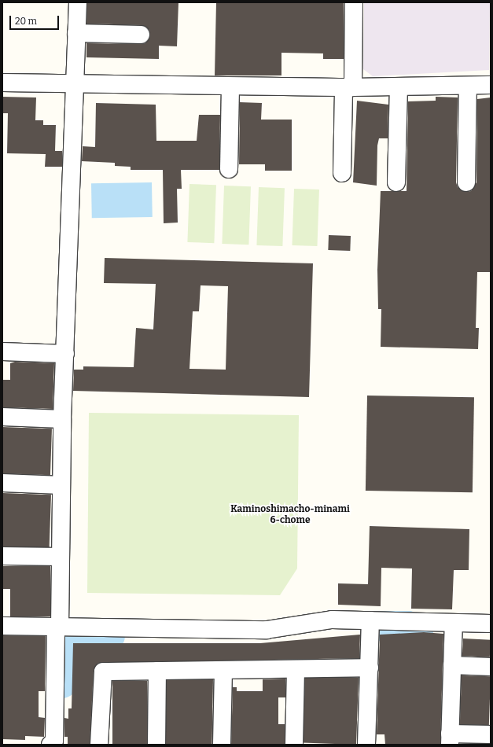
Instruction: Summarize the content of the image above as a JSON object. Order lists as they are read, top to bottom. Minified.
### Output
{"districts":["Kaminoshimacho-minami 6-chome"],"scale_bar":"20 m"}
